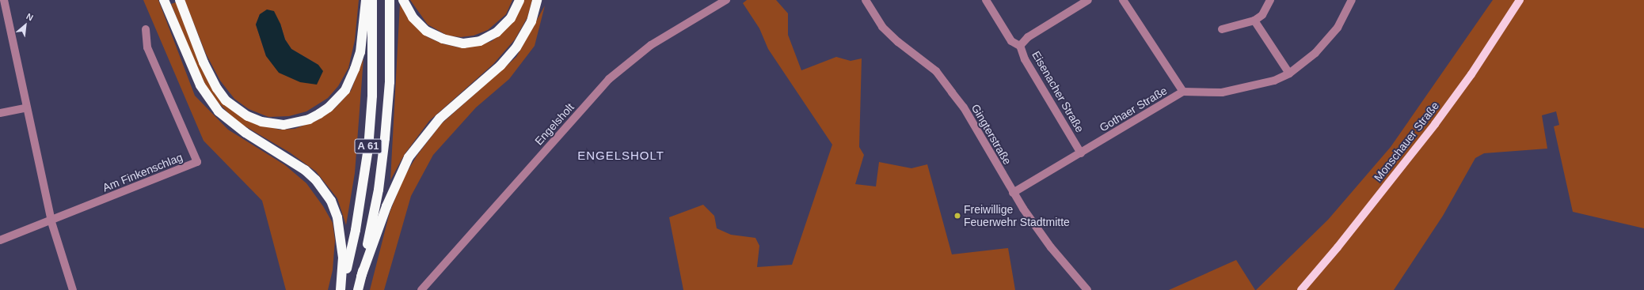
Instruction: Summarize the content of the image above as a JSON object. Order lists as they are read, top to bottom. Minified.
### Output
{"streets":{"highway":["A 61"],"main road":["Monschauer Straße"],"street":["Eisenacher Straße","Gothaer Straße","Engelsholt","Gingterstraße","Am Finkenschlag"]},"crossings":[["Eisenacher Straße","Gothaer Straße"],["Gothaer Straße","Gingterstraße"]],"districts":["ENGELSHOLT"],"places":["Freiwillige Feuerwehr Stadtmitte"],"north":"top right"}
